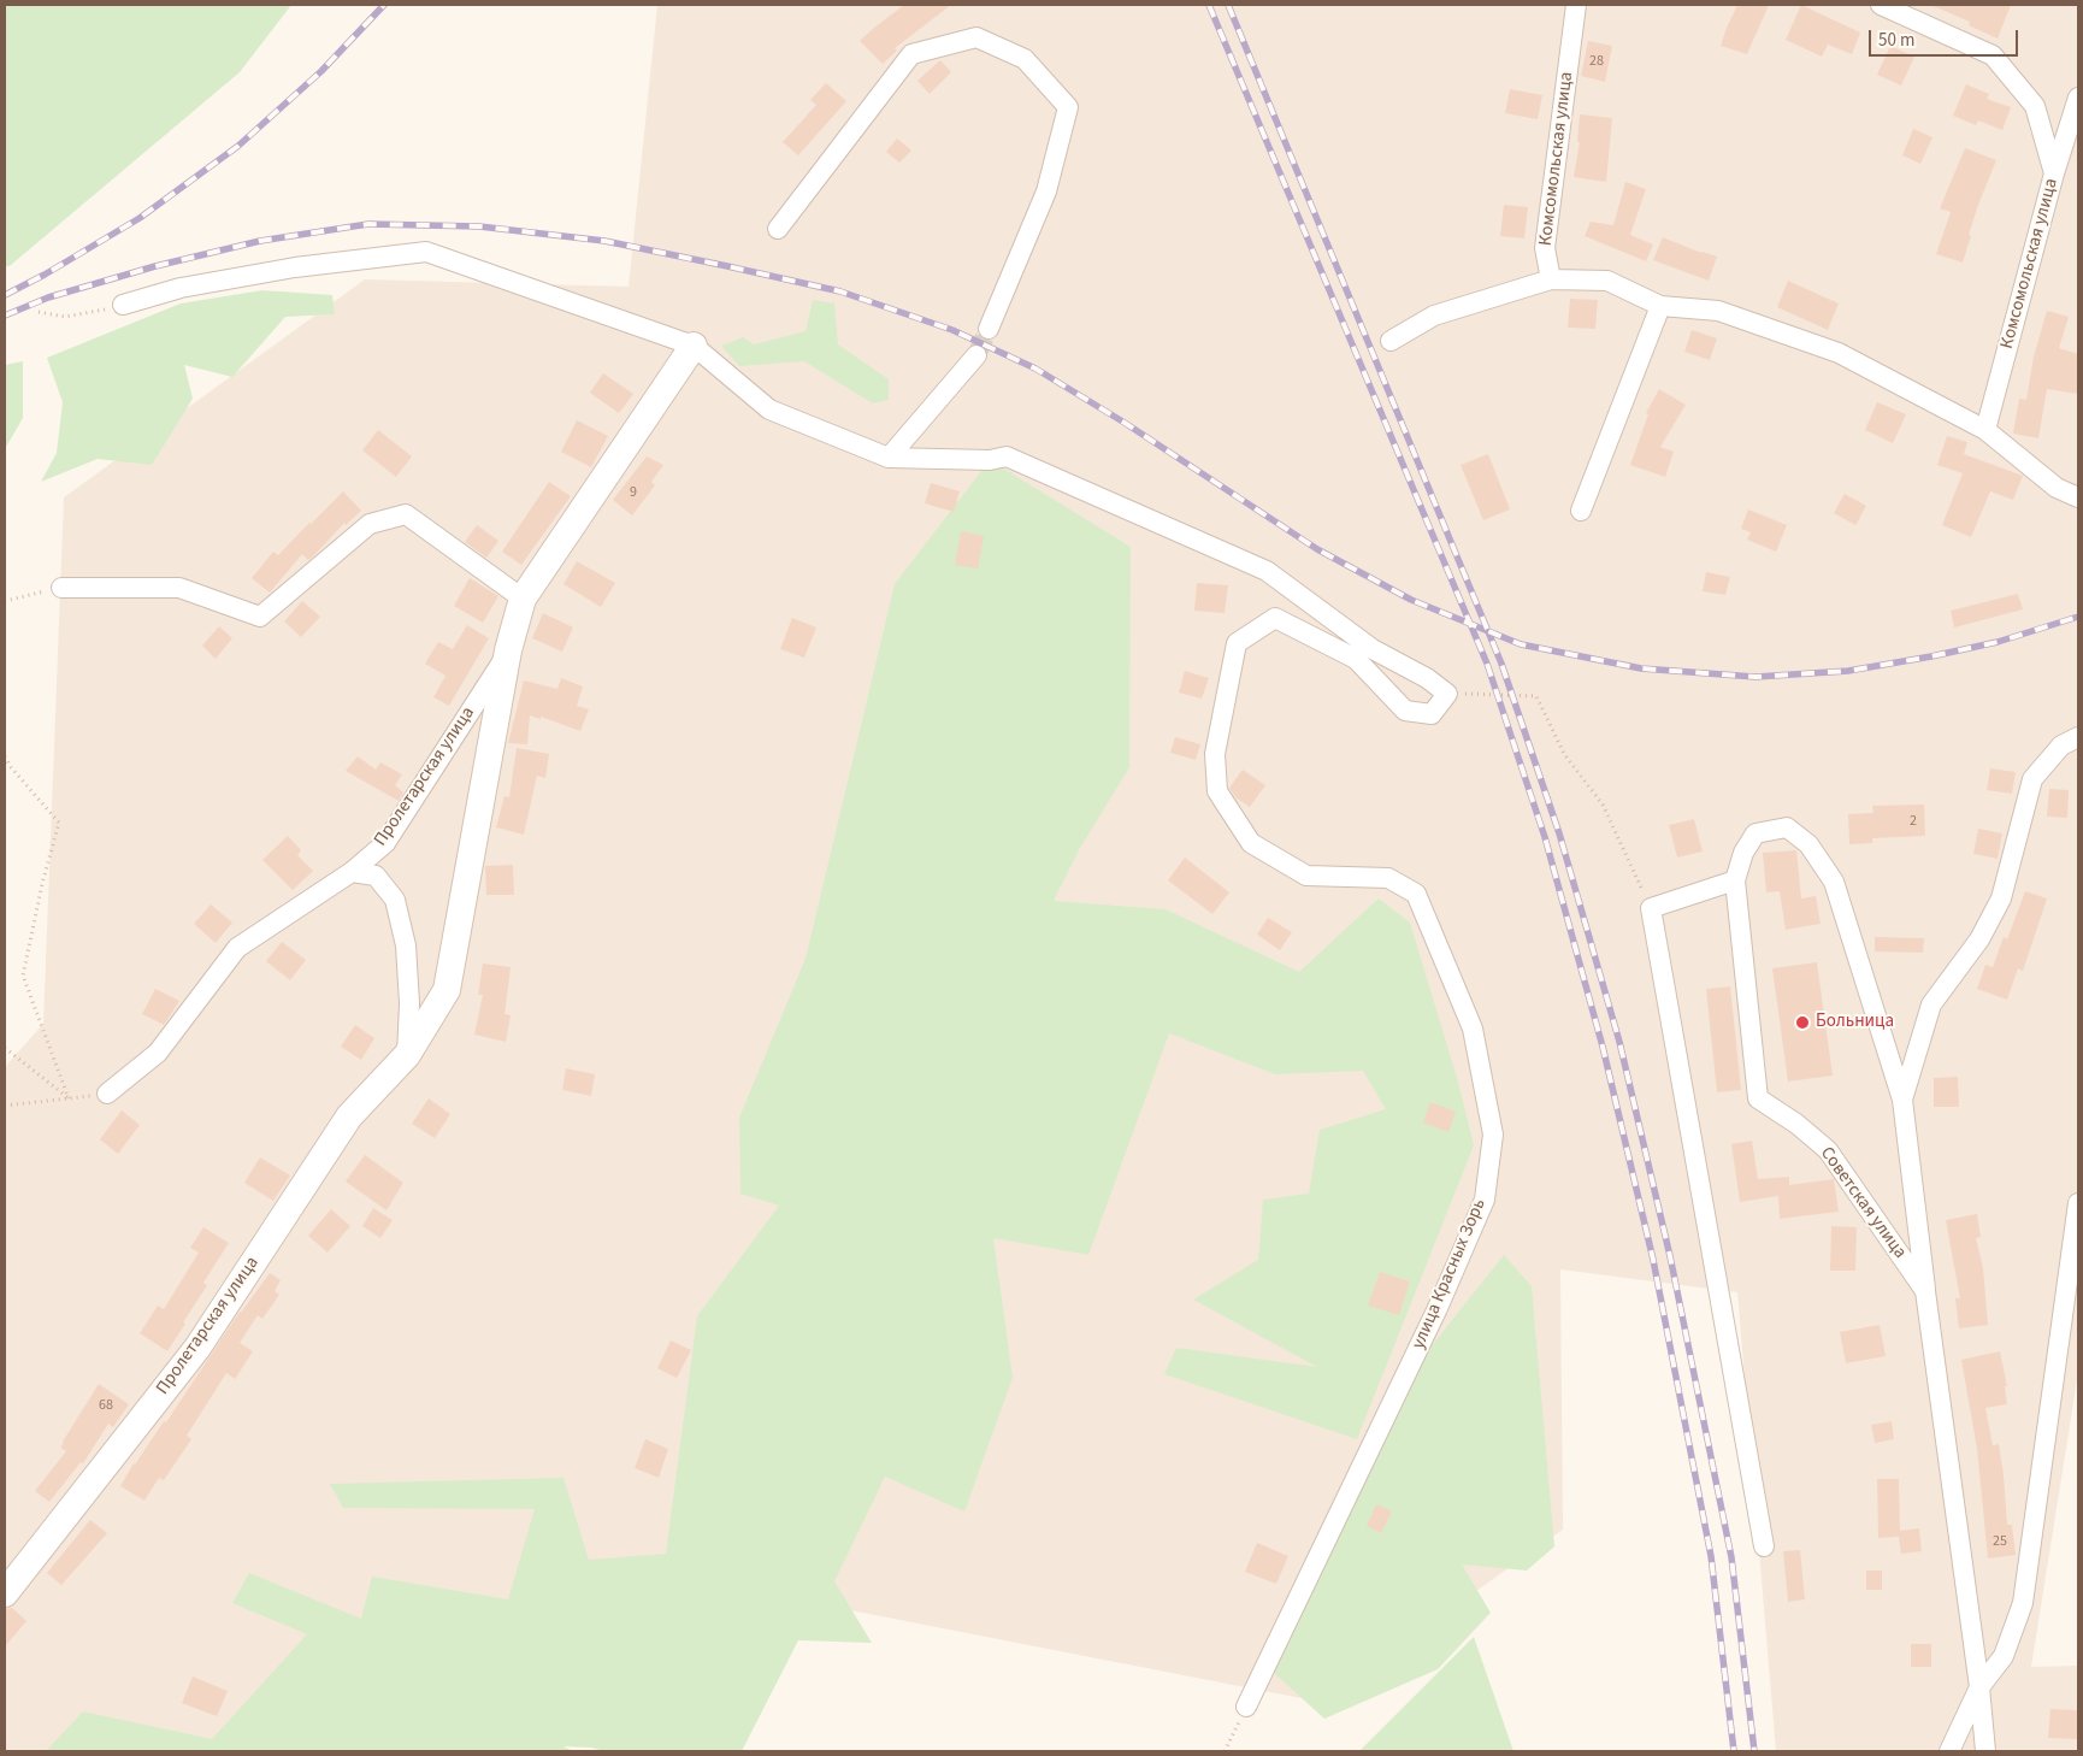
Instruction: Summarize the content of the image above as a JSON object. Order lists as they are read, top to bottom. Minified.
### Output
{"streets":{"street":["Комсомольская улица","Пролетарская улица","Советская улица","улица Красных Зорь"]},"places":["Больница"],"house_numbers":["28","9","2","68","25"],"scale_bar":"50 m"}
